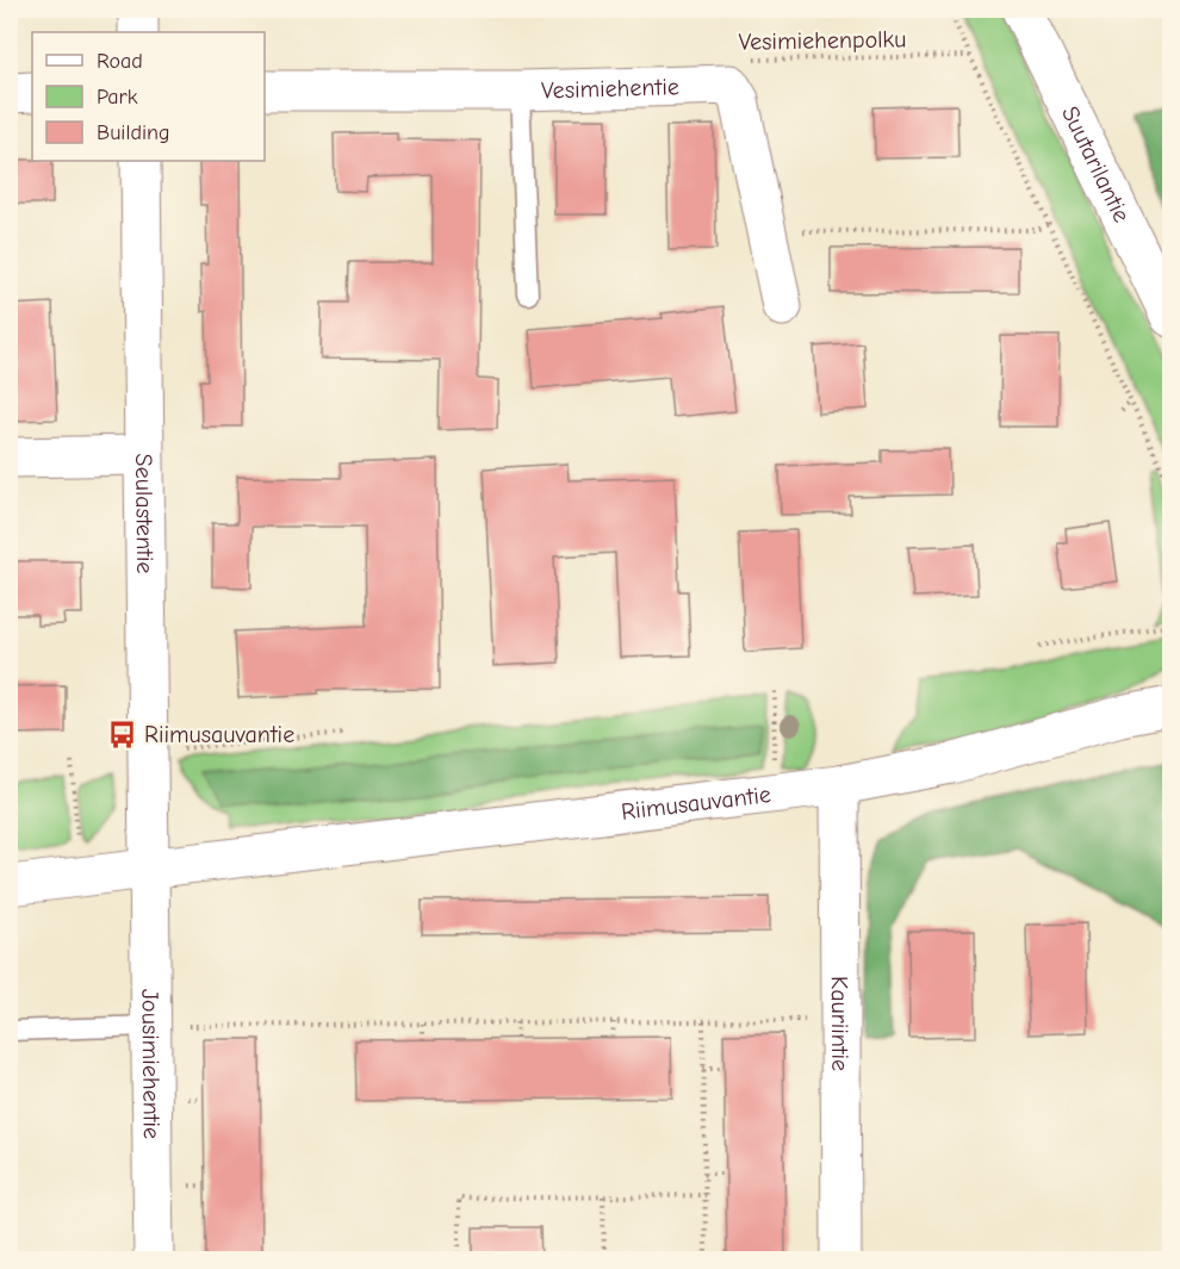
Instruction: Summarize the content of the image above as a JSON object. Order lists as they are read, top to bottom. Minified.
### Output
{"streets":{"street":["Vesimiehentie","Suutarilantie","Seulastentie","Riimusauvantie","Kauriintie","Jousimiehentie"],"path":["Vesimiehenpolku"]},"crossings":[["Seulastentie","Riimusauvantie"],["Seulastentie","Jousimiehentie"],["Riimusauvantie","Kauriintie"],["Riimusauvantie","Jousimiehentie"]],"places":{"bus stop":["Riimusauvantie"]},"legend":["Road","Park","Building"]}
